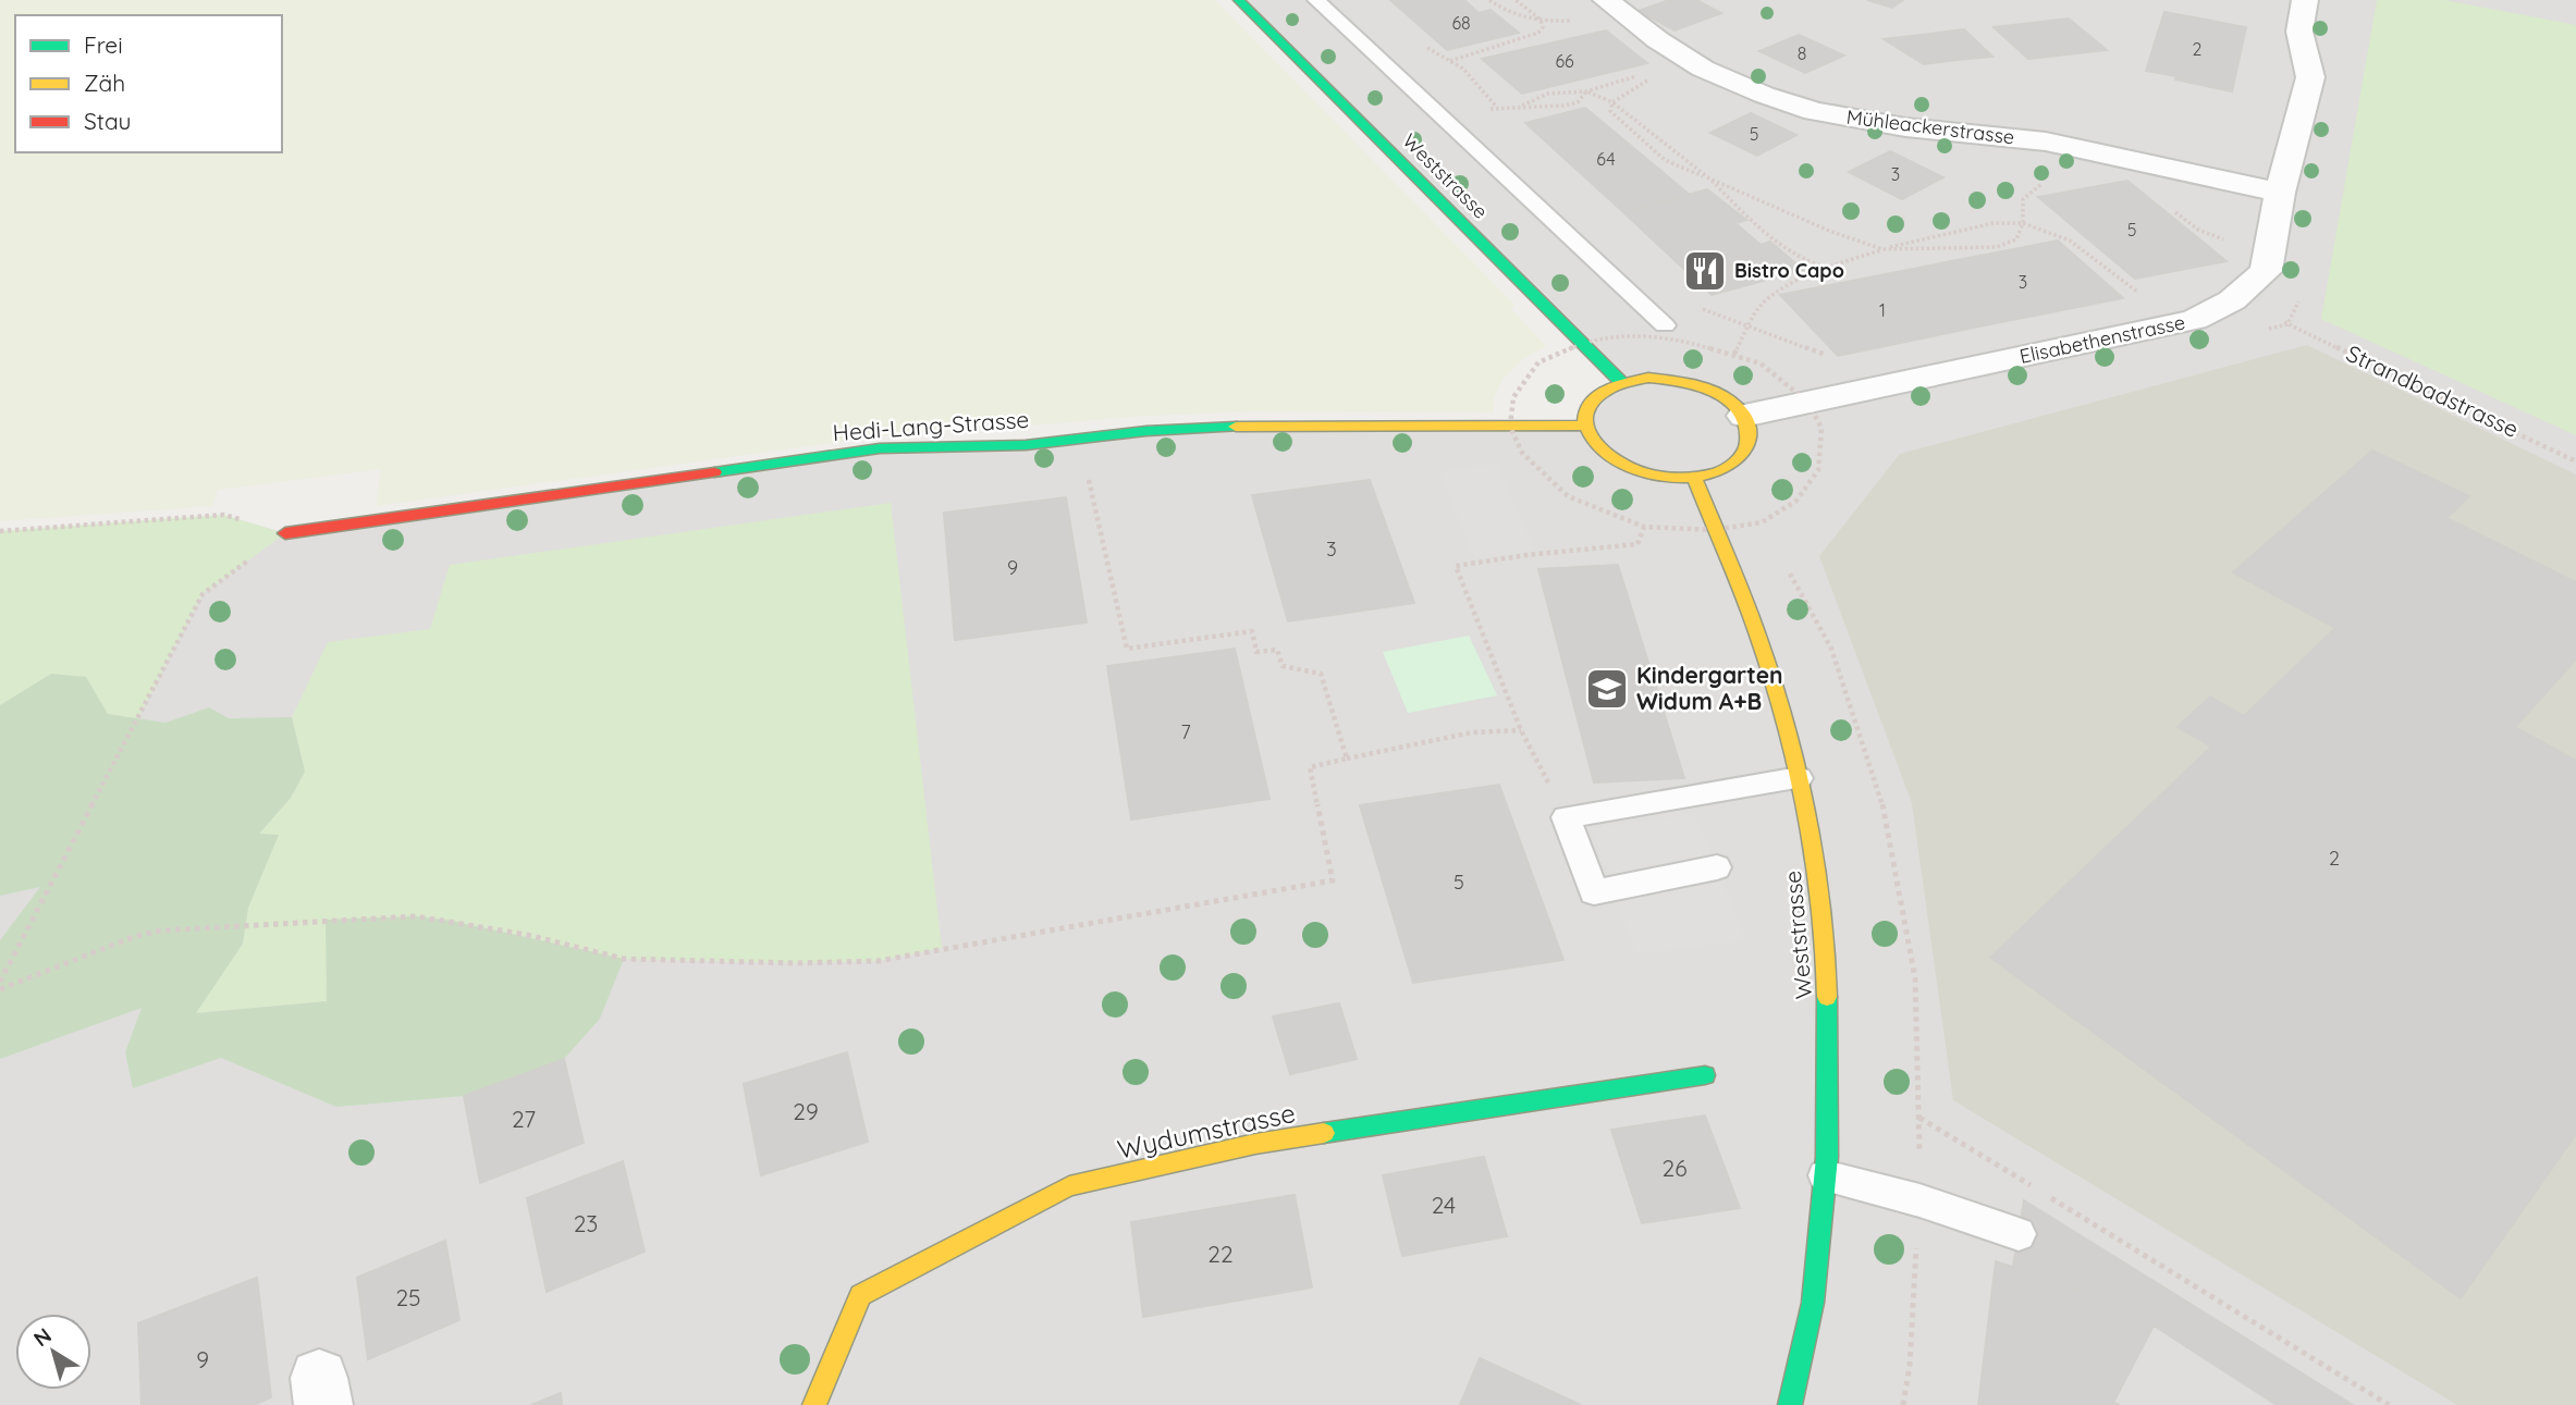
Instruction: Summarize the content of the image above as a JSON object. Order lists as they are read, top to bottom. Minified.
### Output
{"streets":{"street":["Mühleackerstrasse","Weststrasse","Elisabethenstrasse","Hedi-Lang-Strasse","Wydumstrasse"],"path":["Strandbadstrasse"]},"crossings":[["Mühleackerstrasse","Elisabethenstrasse"],["Weststrasse","Elisabethenstrasse"],["Weststrasse","Hedi-Lang-Strasse"],["Elisabethenstrasse","Hedi-Lang-Strasse"]],"places":{"restaurant":["Bistro Capo"],"school or university":["Kindergarten Widum A+B"]},"house_numbers":["68","2","8","66","5","64","3","5","3","1","3","9","7","2","5","29","27","26","24","23","22","25","9"],"legend":["Frei","Zäh","Stau"],"north":"top left"}
